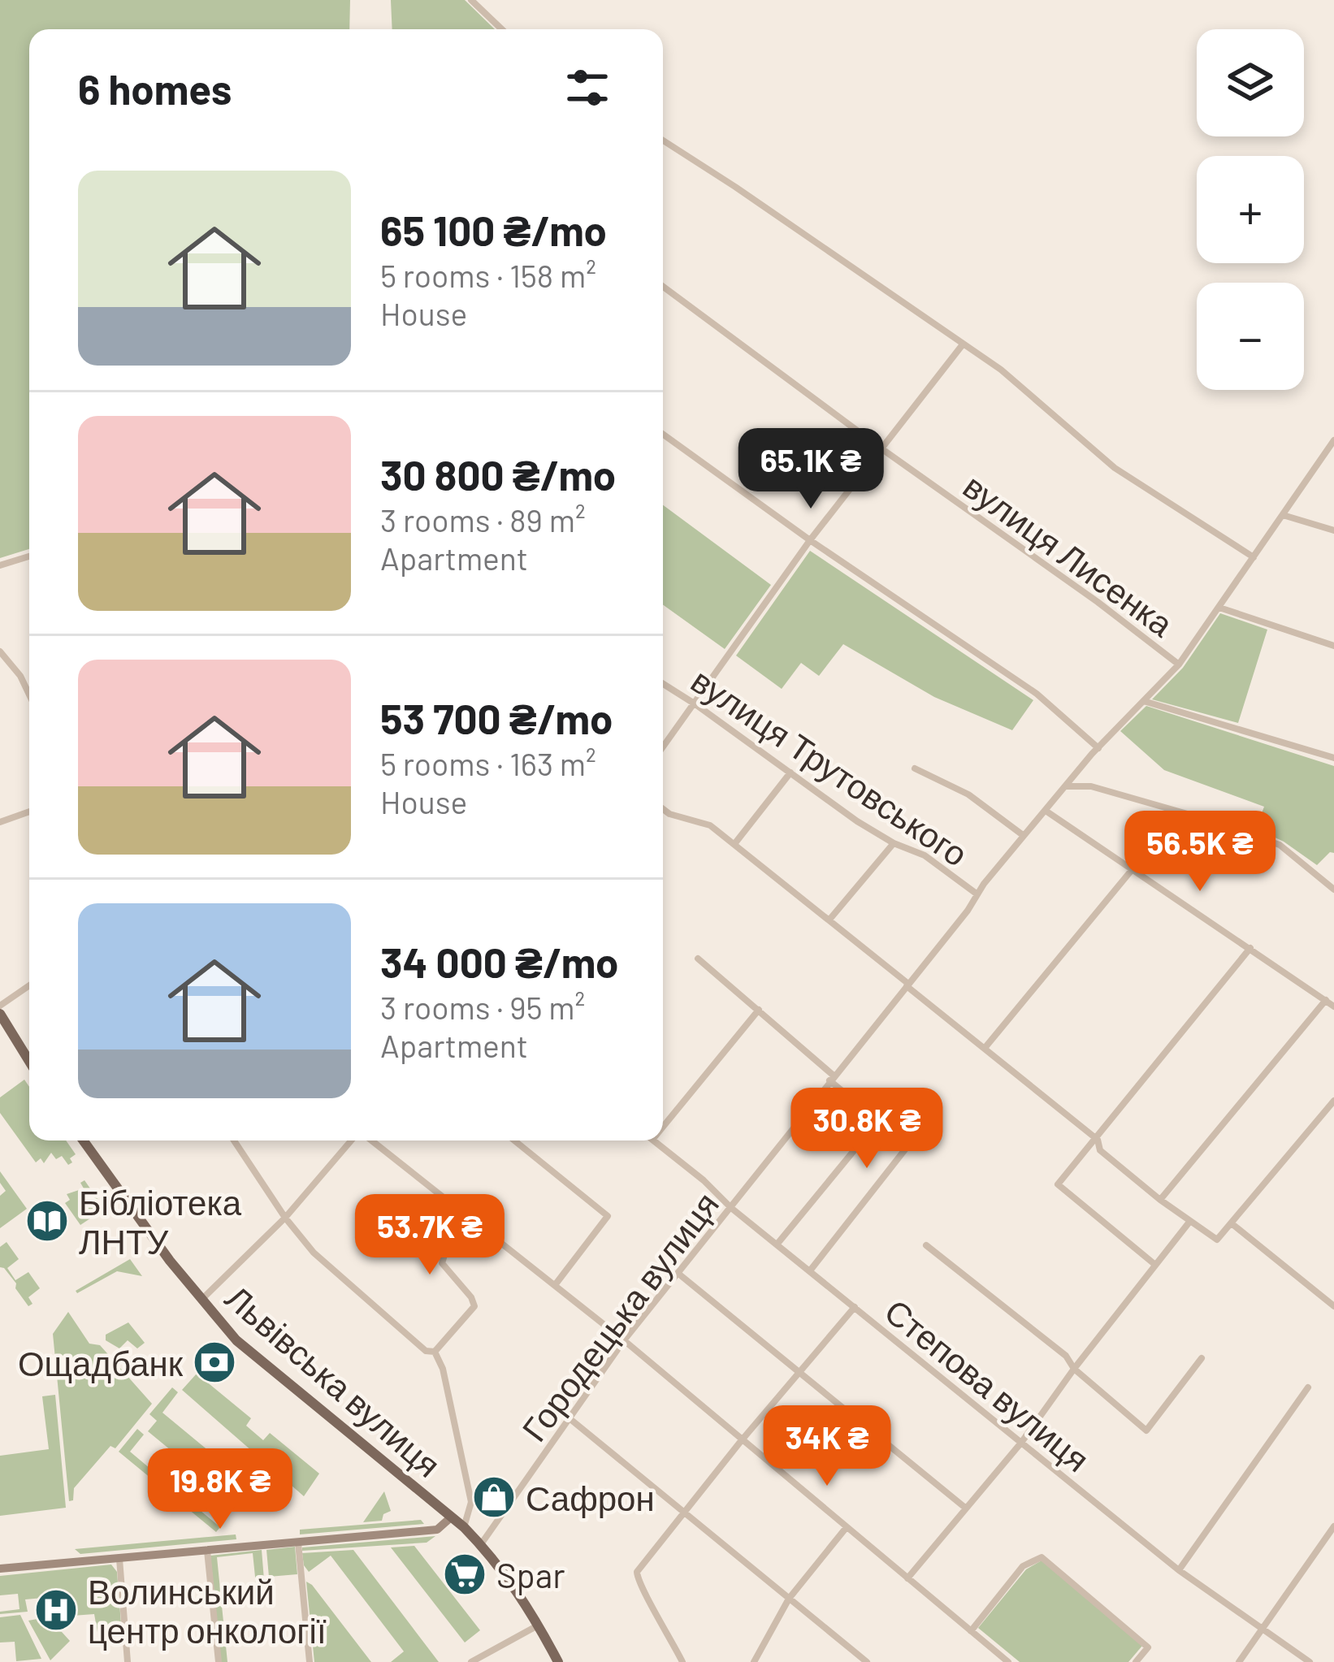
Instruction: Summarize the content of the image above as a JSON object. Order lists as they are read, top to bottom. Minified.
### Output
{"streets":{"main road":["Львівська вулиця"],"street":["вулиця Лисенка","вулиця Трутовського","Городецька вулиця","Степова вулиця"]},"crossings":[["вулиця Лисенка","Городецька вулиця"],["вулиця Трутовського","Городецька вулиця"],["Городецька вулиця","Львівська вулиця"],["Городецька вулиця","Степова вулиця"]],"places":{"library":["Бібліотека ЛНТУ"],"bank":["Ощадбанк"],"shop":["Сафрон"],"supermarket":["Spar"],"hospital":["Волинський центр онкології"]},"page":{"map_buttons":["+","−"],"heading":"6 homes","list":[{"name":"65 100 ₴/mo","note":"5 rooms · 158 m² · House"},{"name":"30 800 ₴/mo","note":"3 rooms · 89 m² · Apartment"},{"name":"53 700 ₴/mo","note":"5 rooms · 163 m² · House"},{"name":"34 000 ₴/mo","note":"3 rooms · 95 m² · Apartment"}],"price":["65.1K ₴","56.5K ₴","30.8K ₴","53.7K ₴","34K ₴","19.8K ₴"]}}
